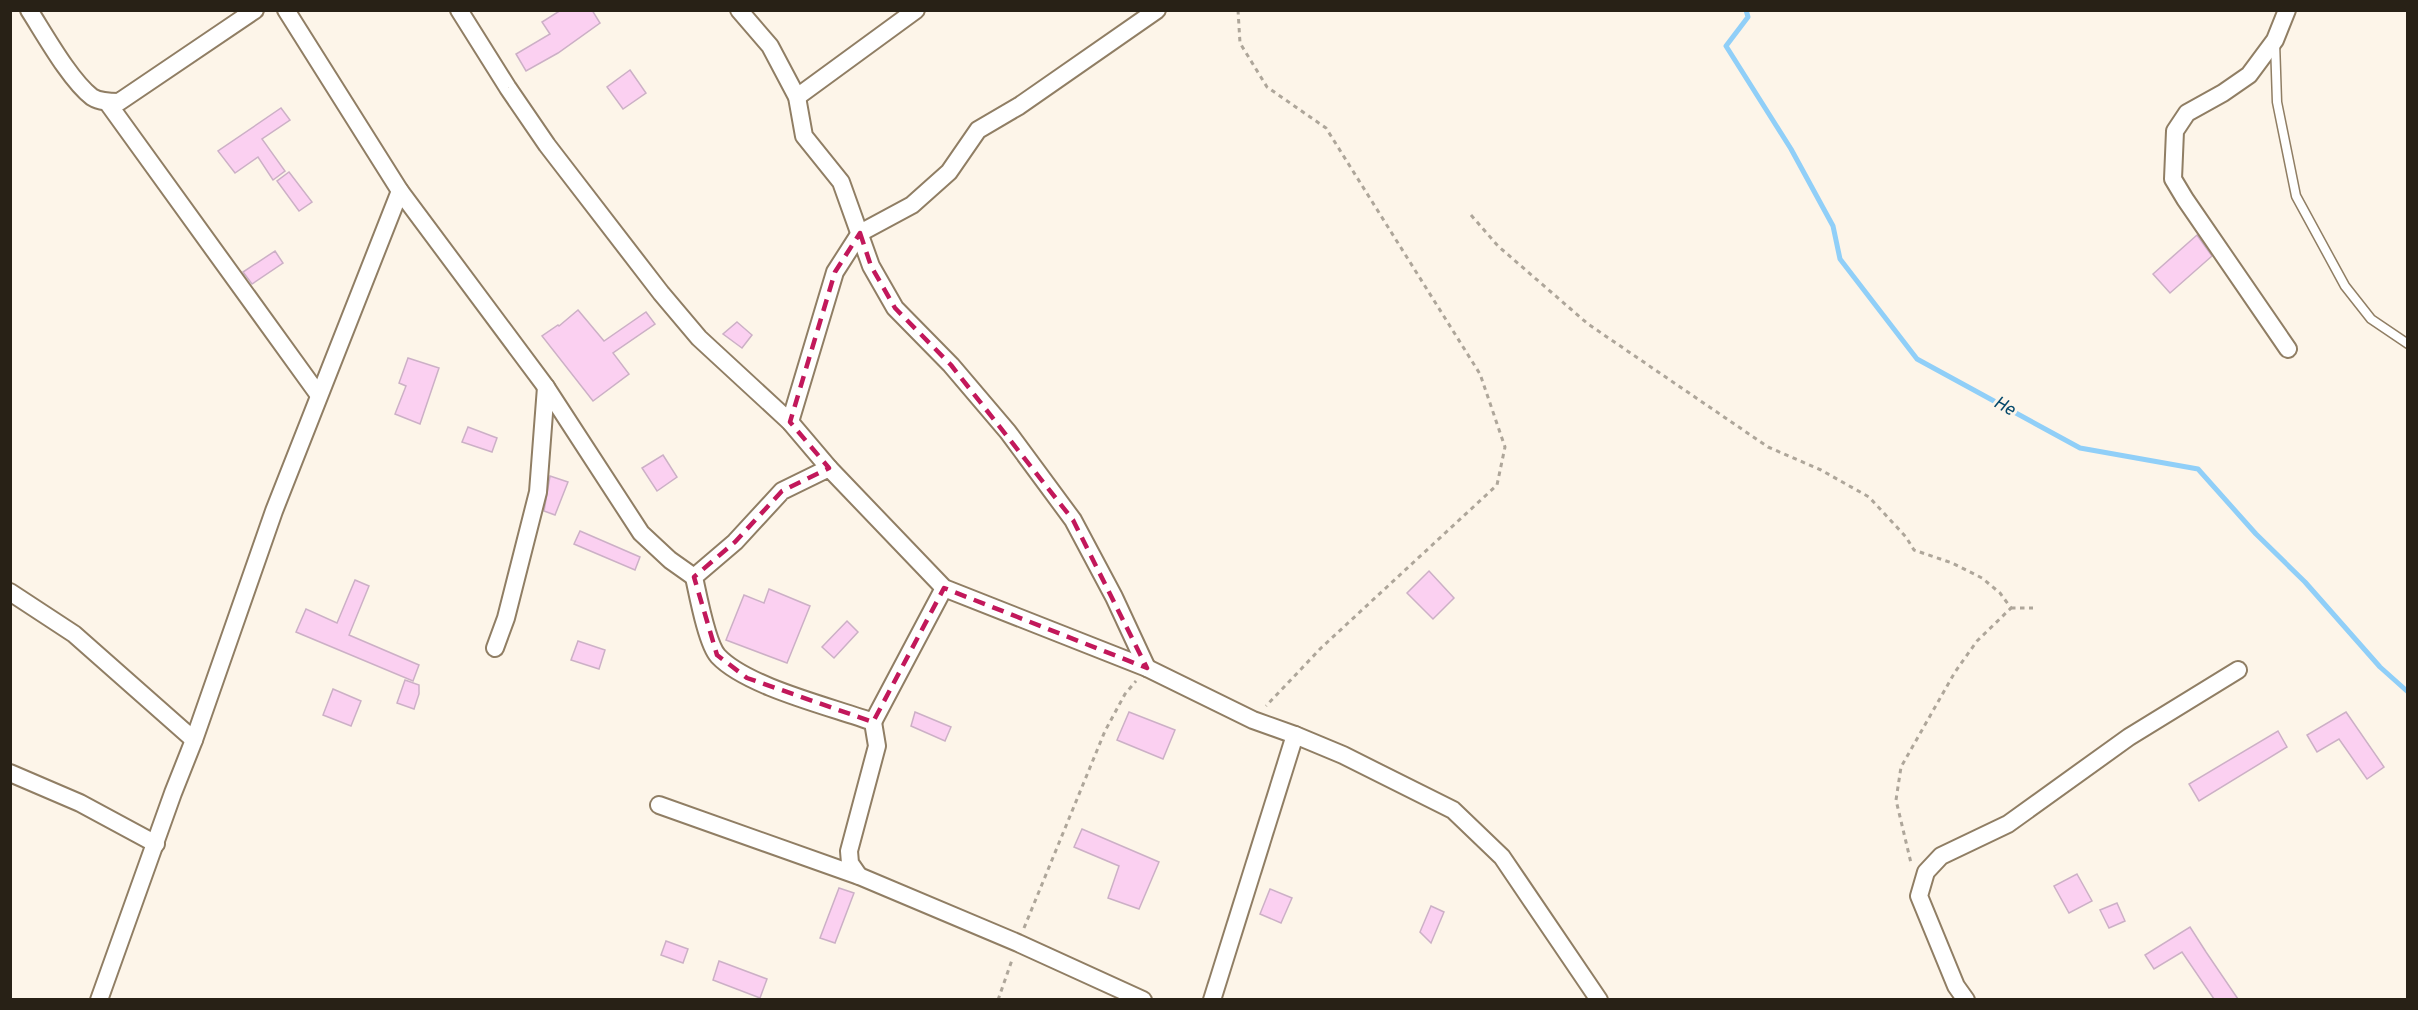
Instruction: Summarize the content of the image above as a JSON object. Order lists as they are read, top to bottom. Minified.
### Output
{"water":["He"]}
